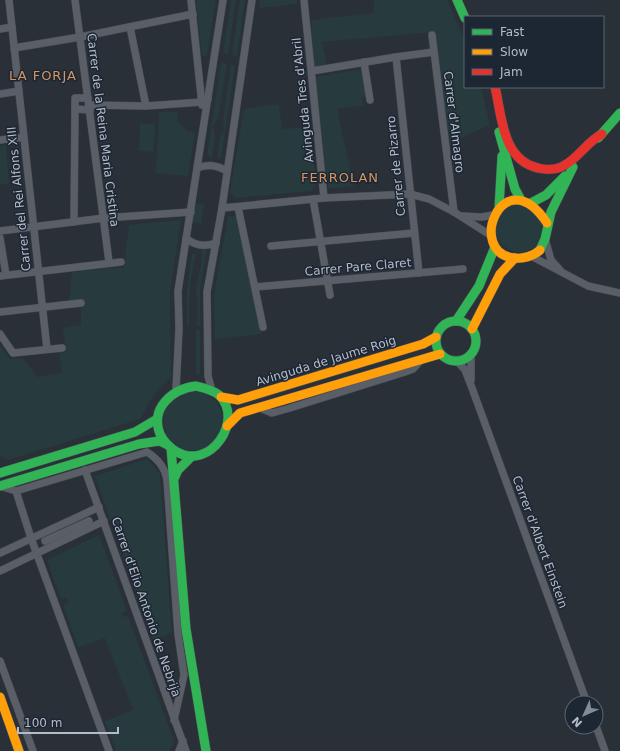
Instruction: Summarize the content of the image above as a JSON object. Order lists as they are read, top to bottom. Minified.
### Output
{"streets":{"main road":["Avinguda de Jaume Roig"],"street":["Avinguda Tres d'Abril","Carrer d'Almagro","Carrer de la Reina Maria Cristina","Carrer de Pizarro","Carrer del Rei Alfons XIII","Carrer Pare Claret","Carrer d'Albert Einstein","Carrer d'Elio Antonio de Nebrija"]},"crossings":[["Carrer de Pizarro","Carrer Pare Claret"],["Avinguda de Jaume Roig","Carrer d'Albert Einstein"]],"districts":["LA FORJA","FERROLAN"],"legend":["Fast","Slow","Jam"],"scale_bar":"100 m","north":"bottom left"}
